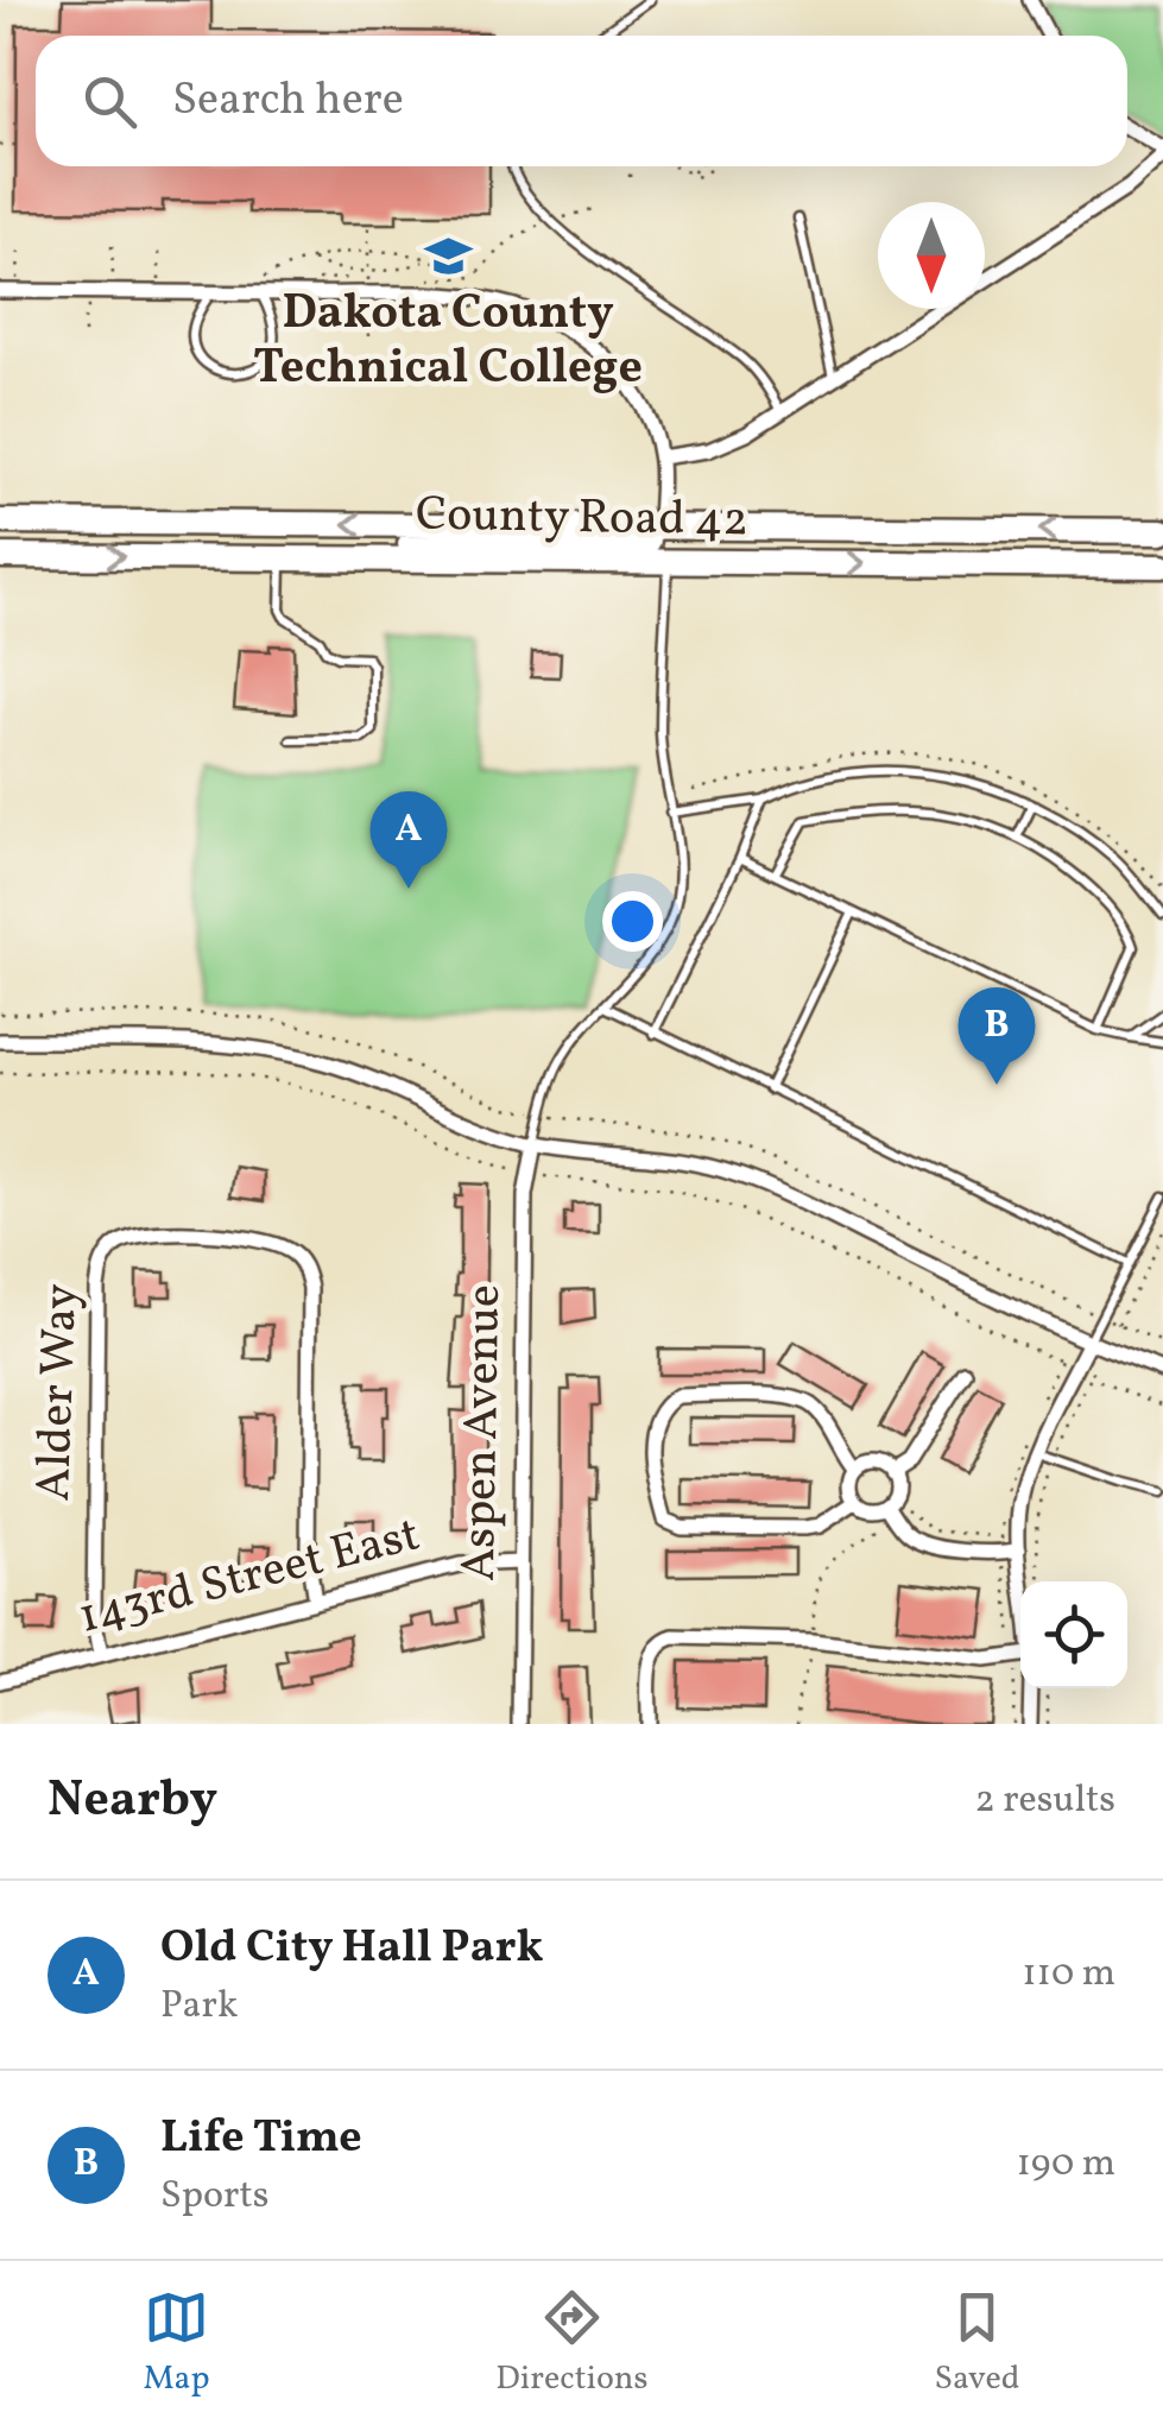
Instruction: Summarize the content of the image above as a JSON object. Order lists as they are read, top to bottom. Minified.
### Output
{"streets":{"highway":["County Road 42"],"street":["Alder Way","Aspen Avenue","143rd Street East"]},"crossings":[["Alder Way","143rd Street East"],["Aspen Avenue","143rd Street East"]],"places":{"school or university":["Dakota County Technical College"]},"north":"bottom","page":{"search":"Search here","pins":["A","B"],"heading":["Nearby","2 results"],"list":[{"mark":"A","name":"Old City Hall Park","note":"Park","value":"110 m"},{"mark":"B","name":"Life Time","note":"Sports","value":"190 m"}],"nav":["Map","Directions","Saved"]}}
